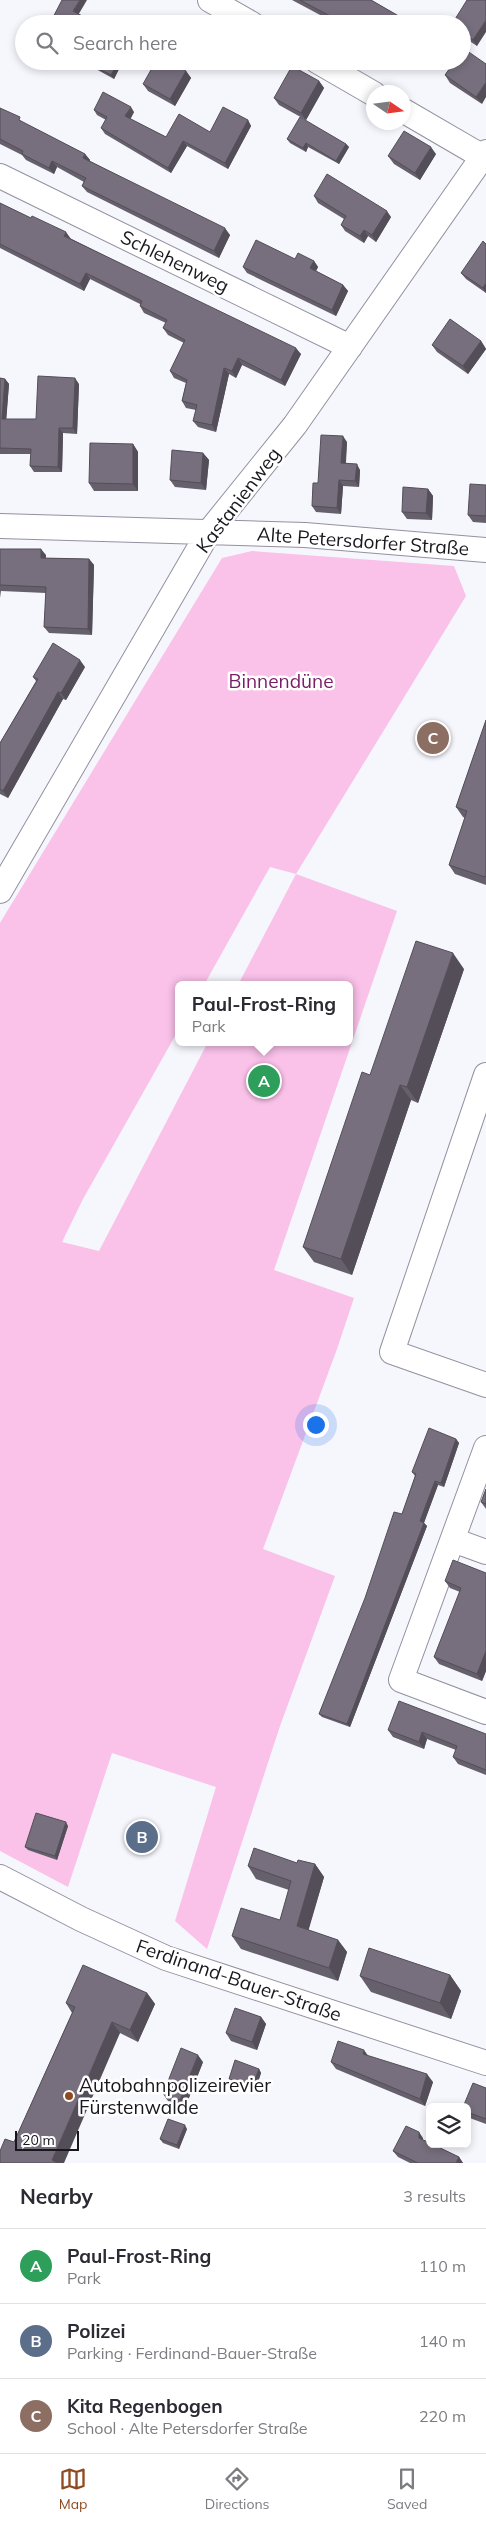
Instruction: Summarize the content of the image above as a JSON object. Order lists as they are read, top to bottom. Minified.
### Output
{"streets":{"street":["Schlehenweg","Kastanienweg","Alte Petersdorfer Straße","Ferdinand-Bauer-Straße"]},"crossings":[["Schlehenweg","Kastanienweg"],["Kastanienweg","Alte Petersdorfer Straße"]],"parks":["Binnendüne"],"places":["Autobahnpolizeirevier Fürstenwalde"],"scale_bar":"20 m","north":"right","page":{"search":"Search here","pins":["C","A","B"],"popup":["Paul-Frost-Ring","Park"],"scale":"20 m","heading":["Nearby","3 results"],"list":[{"mark":"A","name":"Paul-Frost-Ring","note":"Park","value":"110 m"},{"mark":"B","name":"Polizei","note":"Parking · Ferdinand-Bauer-Straße","value":"140 m"},{"mark":"C","name":"Kita Regenbogen","note":"School · Alte Petersdorfer Straße","value":"220 m"}],"nav":["Map","Directions","Saved"]}}
